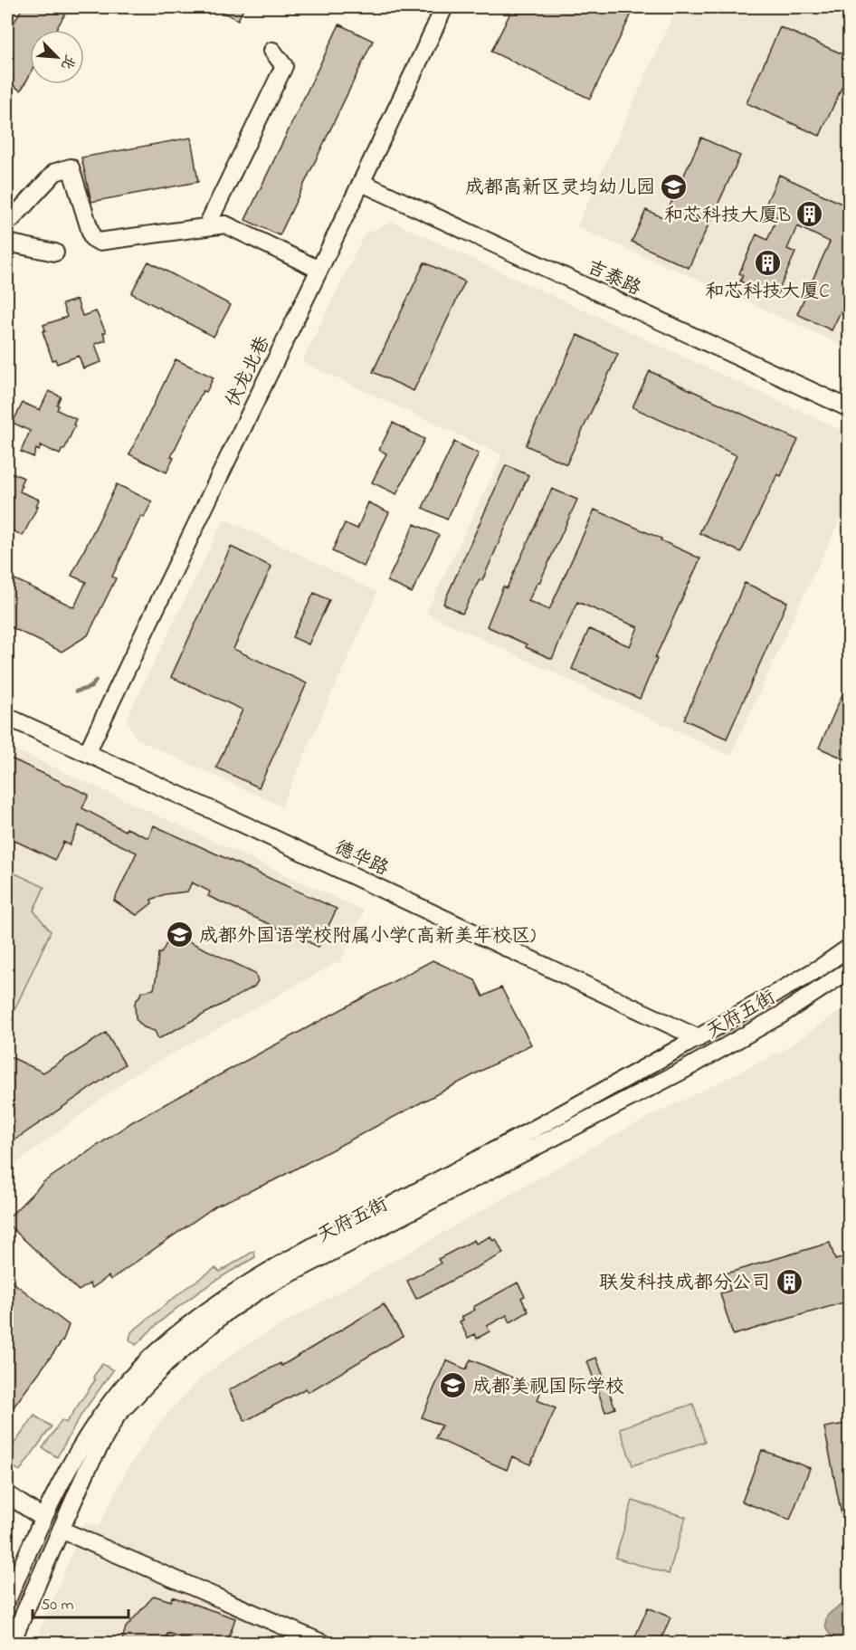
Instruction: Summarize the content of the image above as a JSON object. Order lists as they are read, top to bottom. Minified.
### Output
{"streets":{"street":["吉泰路","伏龙北巷","德华路","天府五街"]},"crossings":[["吉泰路","伏龙北巷"],["伏龙北巷","德华路"],["德华路","天府五街"]],"places":{"school or university":["成都高新区灵均幼儿园","成都外国语学校附属小学(高新美年校区)","成都美视国际学校"],"building":["和芯科技大厦B","和芯科技大厦C","联发科技成都分公司"]},"scale_bar":"50 m","north":"bottom right"}
